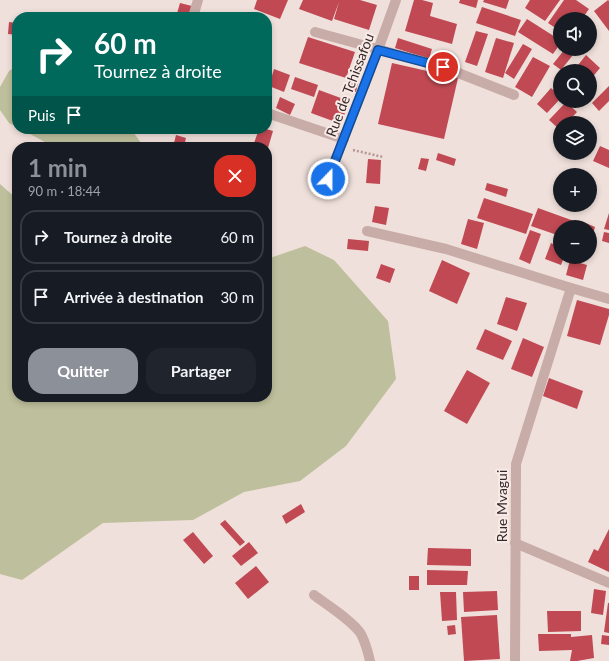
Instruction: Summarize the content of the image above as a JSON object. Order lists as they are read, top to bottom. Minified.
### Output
{"streets":{"street":["Rue de Tchissafou","Rue Mvagui"]},"page":{"map_buttons":["+","−"],"turn":["60 m","Tournez à droite"],"then":"Puis","heading":["1 min","90 m · 18:44"],"list":[{"name":"Tournez à droite","value":"60 m"},{"name":"Arrivée à destination","value":"30 m"}],"buttons":["Quitter","Partager"]}}
